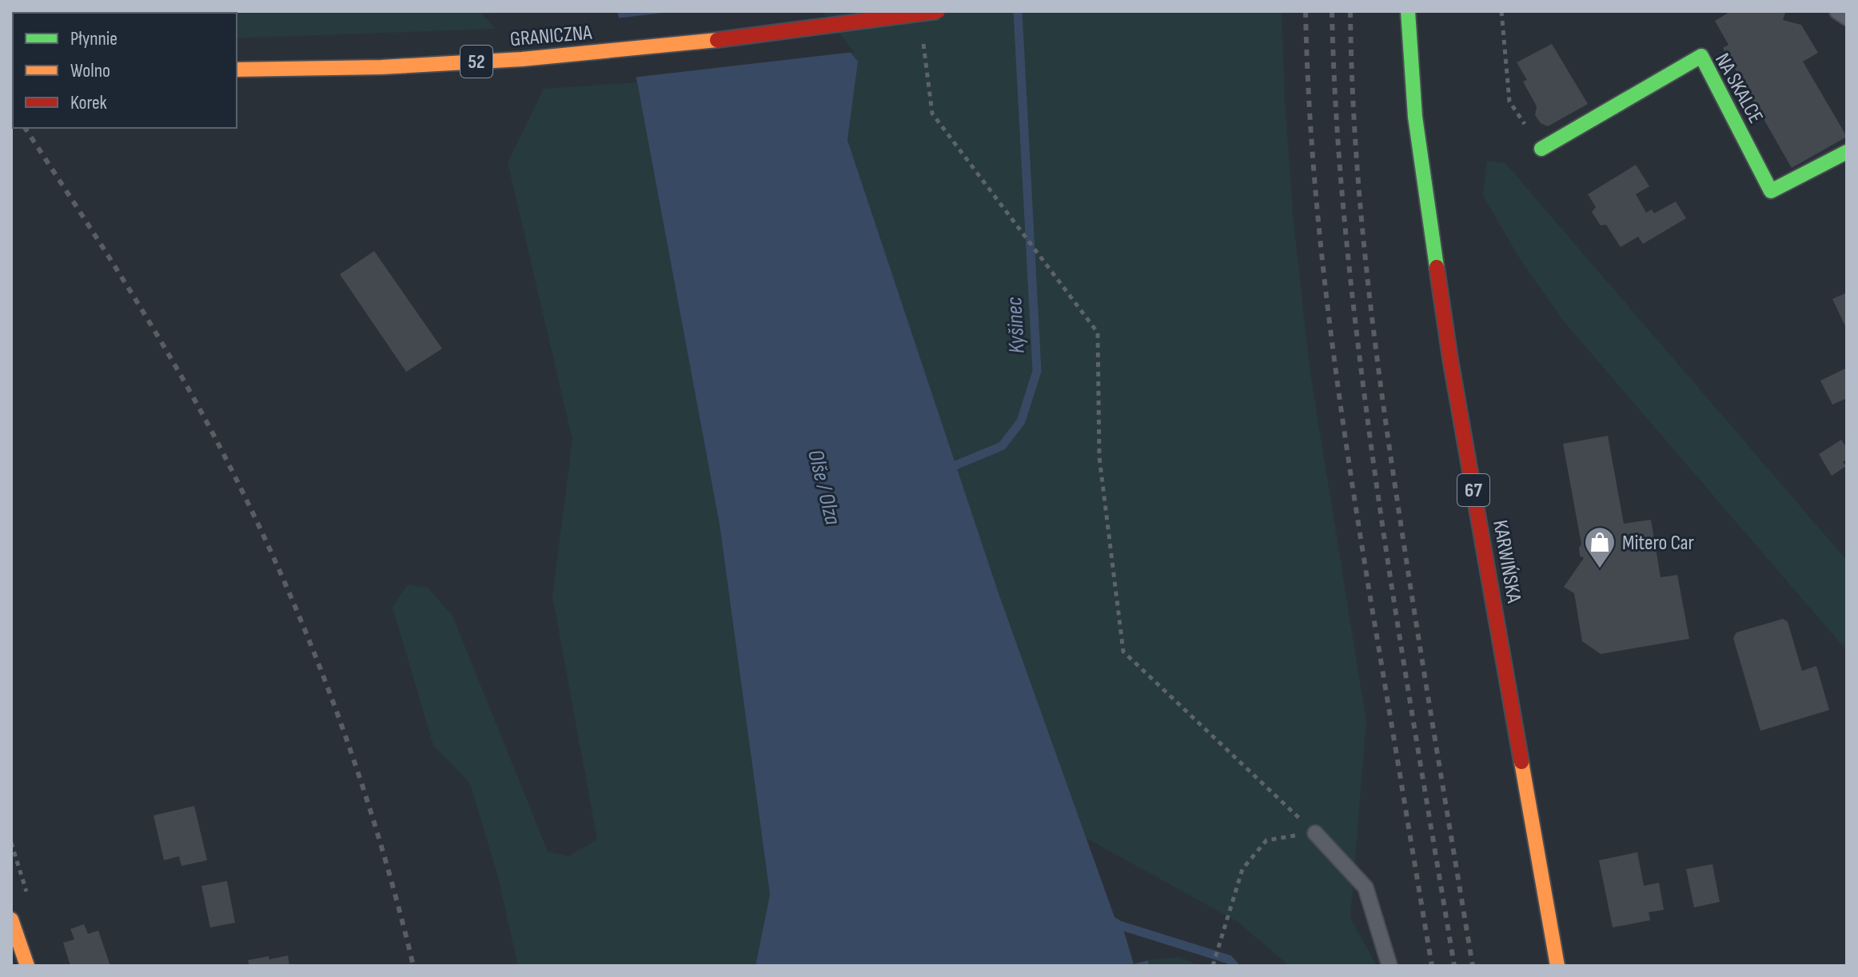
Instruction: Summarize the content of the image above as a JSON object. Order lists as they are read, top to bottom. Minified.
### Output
{"streets":{"main road":["GRANICZNA","52","NA SKALCE","67","KARWIŃSKA"]},"water":["Kyšinec","Olše / Olza"],"places":{"shop":["Mitero Car"]},"legend":["Płynnie","Wolno","Korek"]}
